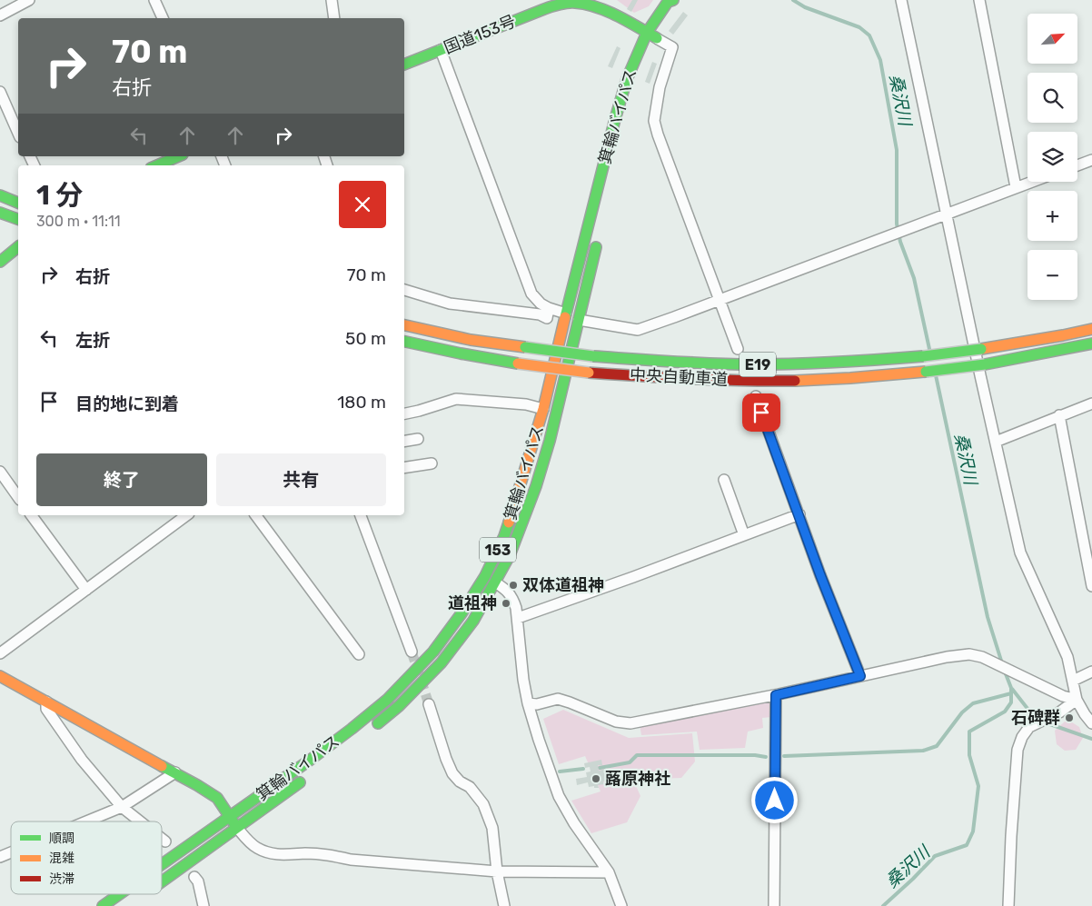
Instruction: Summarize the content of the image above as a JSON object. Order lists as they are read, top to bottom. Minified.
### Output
{"streets":{"main road":["国道153号","箕輪バイパス","E19","中央自動車道","153"]},"crossings":[["国道153号","箕輪バイパス"],["国道153号","153"],["箕輪バイパス","153"]],"water":["桑沢川"],"places":["双体道祖神","道祖神","石碑群","蕗原神社"],"legend":["順調","混雑","渋滞"],"north":"top right","page":{"map_buttons":["+","−"],"turn":["70 m","右折"],"heading":["1 分","300 m · 11:11"],"list":[{"name":"右折","value":"70 m"},{"name":"左折","value":"50 m"},{"name":"目的地に到着","value":"180 m"}],"buttons":["終了","共有"]}}
